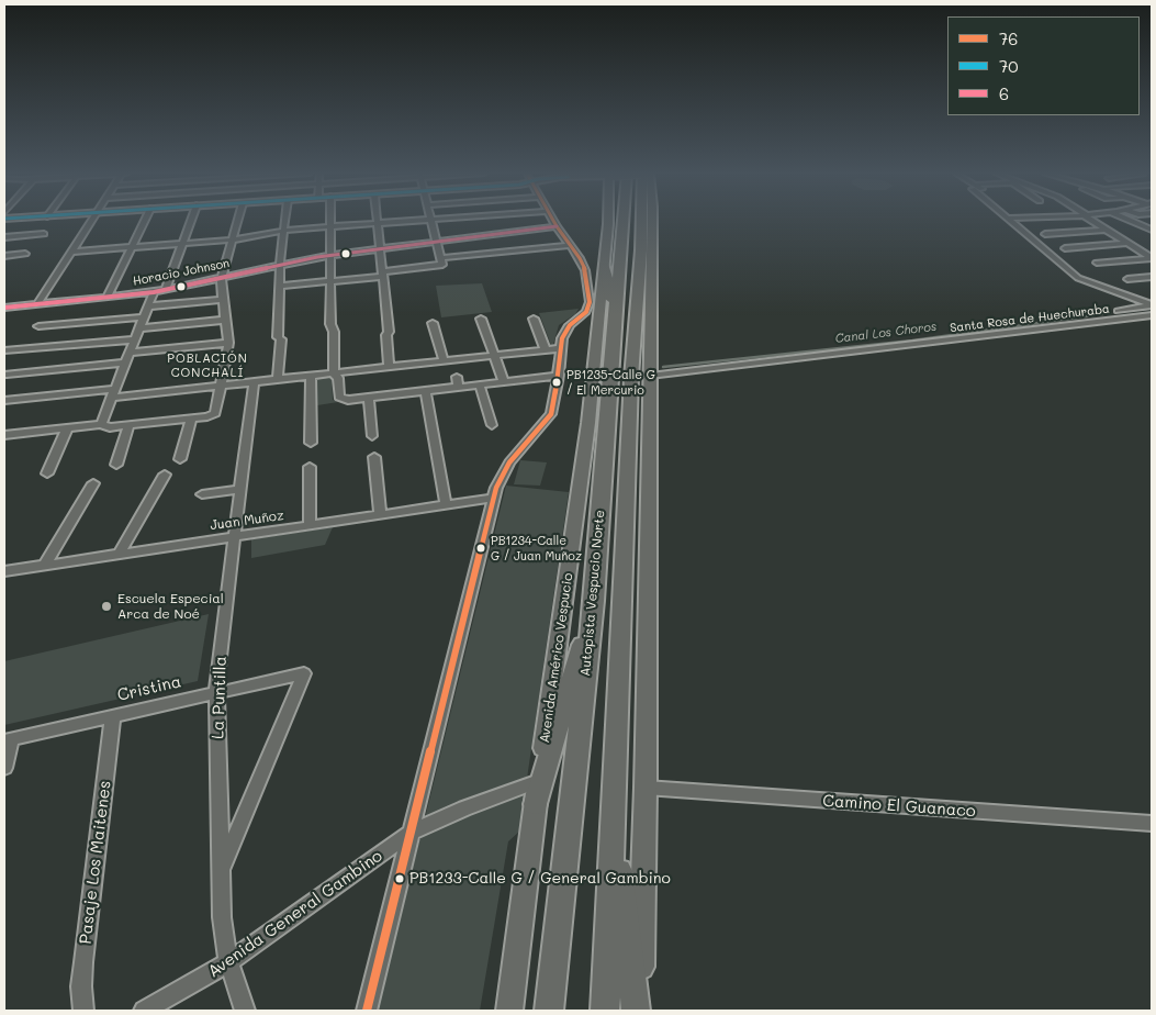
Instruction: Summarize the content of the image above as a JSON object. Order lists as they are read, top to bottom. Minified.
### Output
{"streets":{"highway":["Autopista Vespucio Norte"],"main road":["Avenida Américo Vespucio"],"street":["Horacio Johnson","Santa Rosa de Huechuraba","Juan Muñoz","Cristina","La Puntilla","Camino El Guanaco","Pasaje Los Maitenes","Avenida General Gambino"]},"crossings":[["Juan Muñoz","La Puntilla"],["Avenida Américo Vespucio","Avenida General Gambino"],["Cristina","La Puntilla"],["Cristina","Pasaje Los Maitenes"],["La Puntilla","Avenida General Gambino"]],"districts":["POBLACIÓN CONCHALÍ"],"water":["Canal Los Choros"],"places":["PB1235-Calle G / El Mercurio","PB1234-Calle G / Juan Muñoz","Escuela Especial Arca de Noé","PB1233-Calle G / General Gambino"],"lines":["transit line 76","transit line 6"],"legend":["76","70","6"]}
